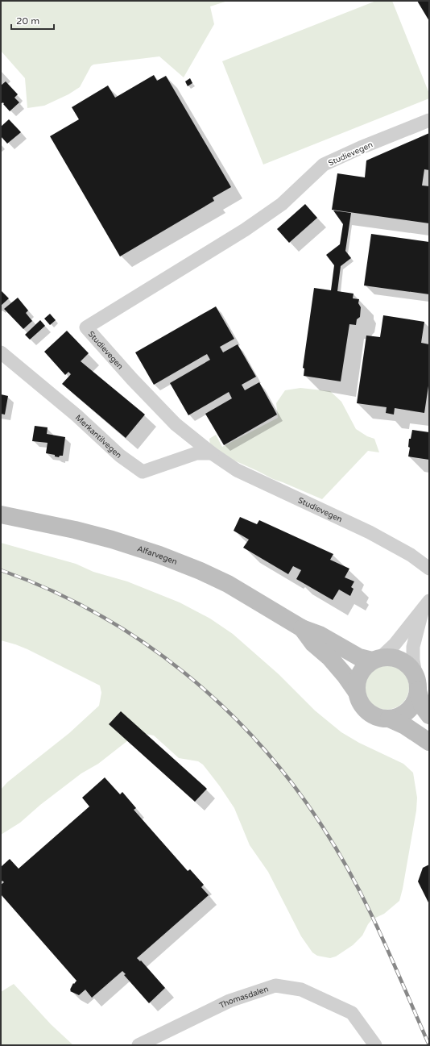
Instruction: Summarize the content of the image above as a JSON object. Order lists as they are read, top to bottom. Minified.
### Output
{"streets":{"main road":["Alfarvegen"],"street":["Studievegen","Merkantilvegen","Thomasdalen"]},"crossings":[["Studievegen","Merkantilvegen"]],"scale_bar":"20 m"}
